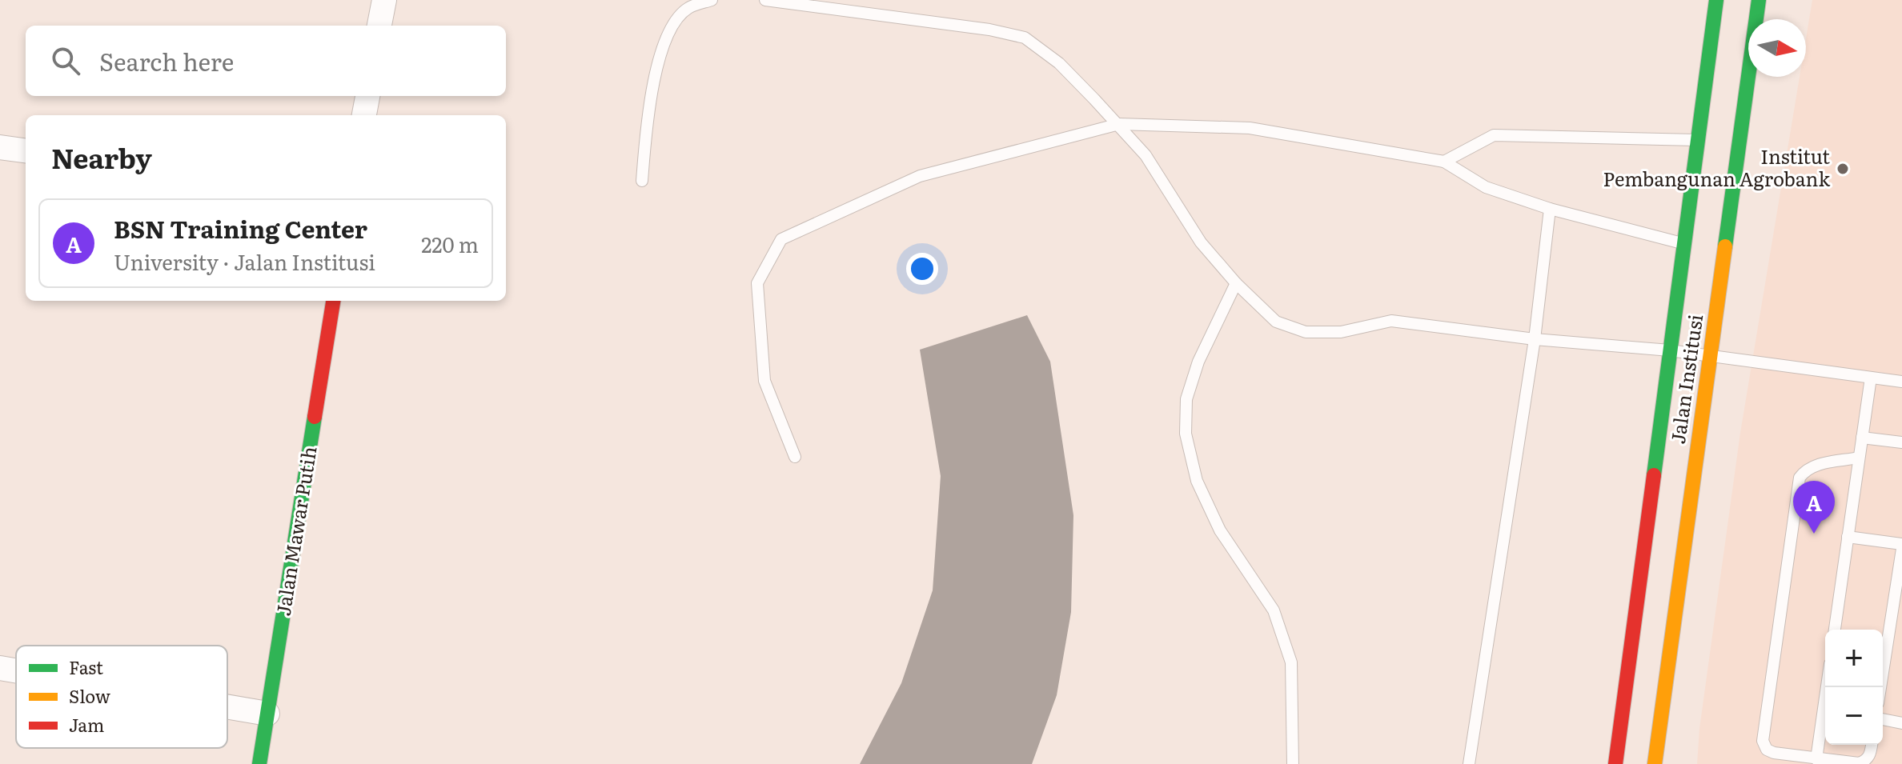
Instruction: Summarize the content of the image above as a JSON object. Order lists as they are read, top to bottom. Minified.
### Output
{"streets":{"street":["Jalan Institusi","Jalan Mawar Putih"]},"places":["Institut Pembangunan Agrobank"],"legend":["Fast","Slow","Jam"],"north":"right","page":{"search":"Search here","heading":"Nearby","list":[{"mark":"A","name":"BSN Training Center","note":"University · Jalan Institusi","value":"220 m"}],"pins":"A","map_buttons":["+","−"]}}
